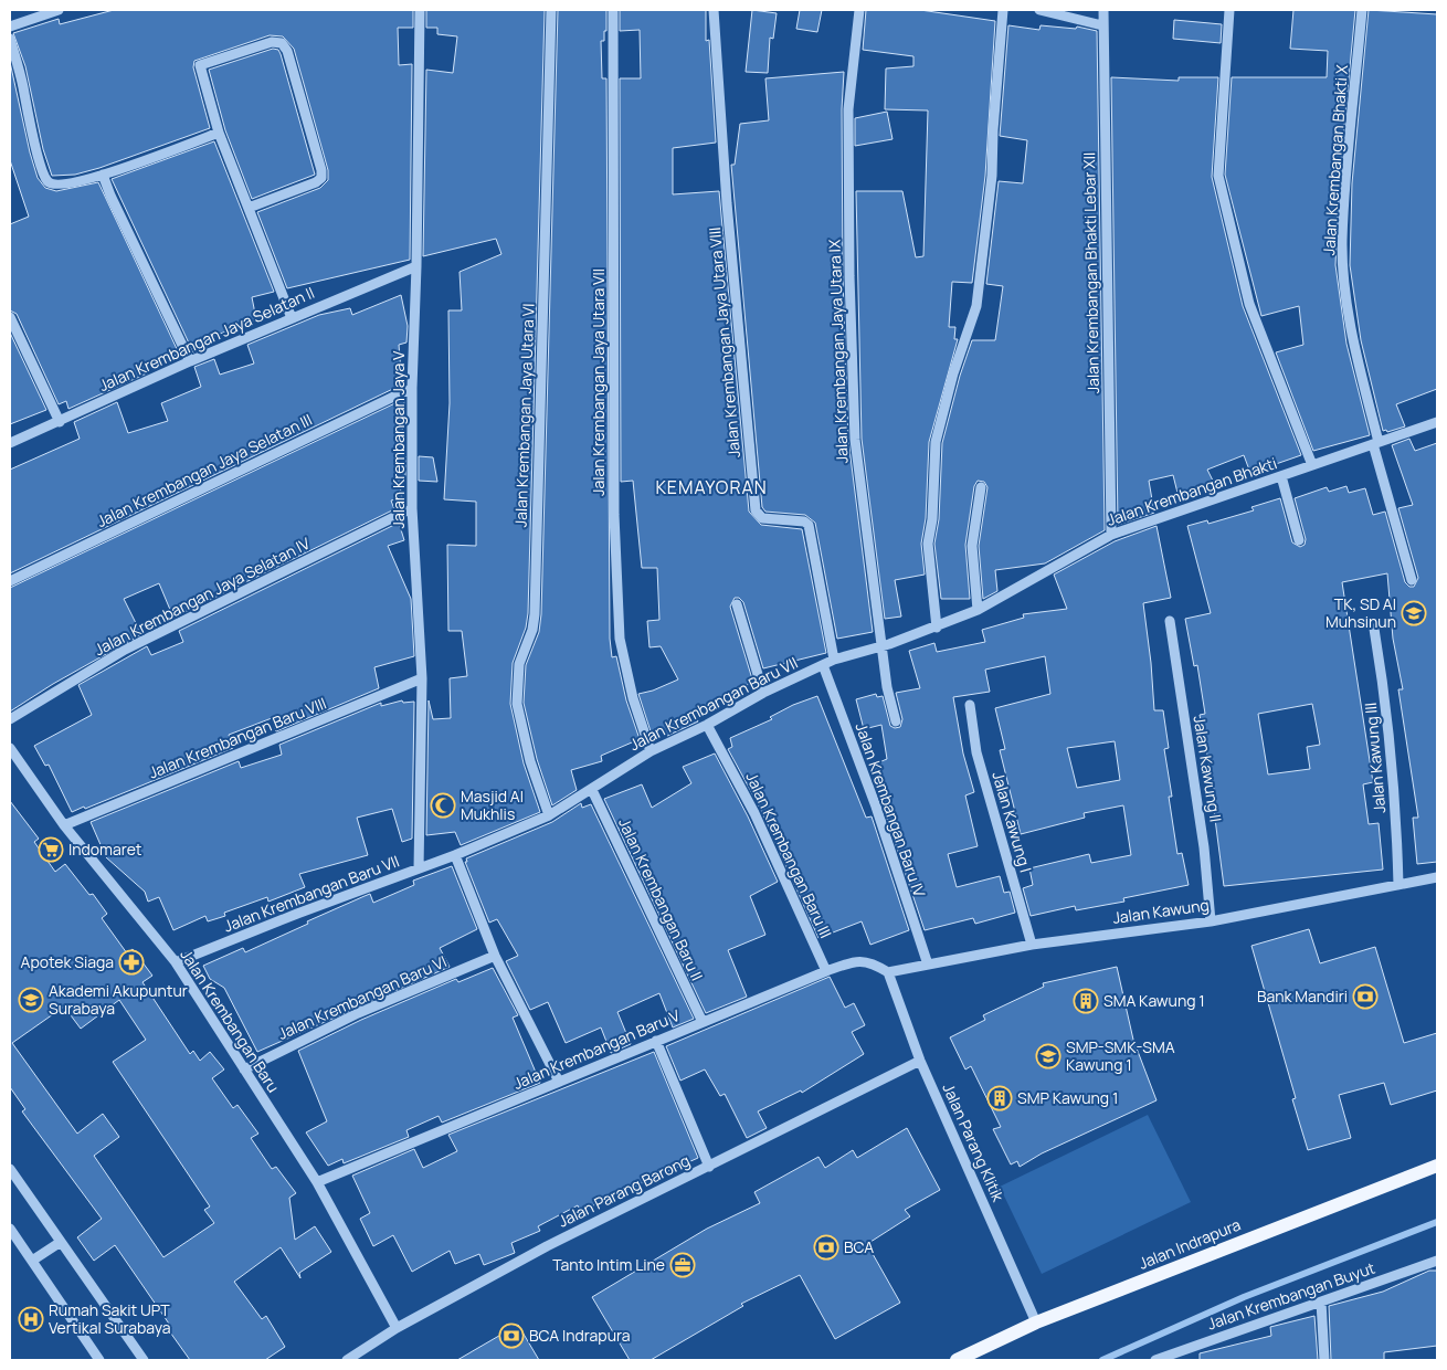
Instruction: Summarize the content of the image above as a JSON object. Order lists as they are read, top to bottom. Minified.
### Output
{"streets":{"main road":["Jalan Indrapura"],"street":["Jalan Krembangan Bhakti X","Jalan Krembangan Bhakti Lebar XII","Jalan Krembangan Jaya Selatan II","Jalan Krembangan Jaya Utara VIII","Jalan Krembangan Jaya Utara IX","Jalan Krembangan Jaya Utara VII","Jalan Krembangan Jaya Utara VI","Jalan Krembangan Jaya V","Jalan Krembangan Jaya Selatan III","Jalan Krembangan Bhakti","Jalan Krembangan Jaya Selatan IV","Jalan Krembangan Baru VII","Jalan Krembangan Baru VIII","Jalan Kawung III","Jalan Kawung II","Jalan Krembangan Baru IV","Jalan Kawung I","Jalan Krembangan Baru III","Jalan Krembangan Baru II","Jalan Kawung","Jalan Krembangan Baru VI","Jalan Krembangan Baru","Jalan Krembangan Baru V","Jalan Parang Klitik","Jalan Parang Barong","Jalan Krembangan Buyut"]},"crossings":[["Jalan Krembangan Bhakti X","Jalan Krembangan Bhakti"],["Jalan Krembangan Bhakti Lebar XII","Jalan Krembangan Bhakti"],["Jalan Krembangan Jaya Selatan II","Jalan Krembangan Jaya V"],["Jalan Krembangan Jaya Utara VIII","Jalan Krembangan Baru VII"],["Jalan Krembangan Jaya Utara IX","Jalan Krembangan Baru VII"],["Jalan Krembangan Jaya Utara VII","Jalan Krembangan Baru VII"],["Jalan Krembangan Jaya Utara VI","Jalan Krembangan Baru VII"],["Jalan Krembangan Jaya V","Jalan Krembangan Jaya Selatan III"],["Jalan Krembangan Jaya V","Jalan Krembangan Jaya Selatan IV"],["Jalan Krembangan Jaya V","Jalan Krembangan Baru VII"],["Jalan Krembangan Jaya V","Jalan Krembangan Baru VIII"],["Jalan Krembangan Bhakti","Jalan Krembangan Baru VII"],["Jalan Krembangan Baru VII","Jalan Krembangan Baru IV"],["Jalan Krembangan Baru VII","Jalan Krembangan Baru III"],["Jalan Krembangan Baru VII","Jalan Krembangan Baru II"],["Jalan Krembangan Baru VII","Jalan Krembangan Baru"],["Jalan Krembangan Baru VIII","Jalan Krembangan Baru"],["Jalan Kawung III","Jalan Kawung"],["Jalan Kawung II","Jalan Kawung"],["Jalan Krembangan Baru IV","Jalan Kawung"],["Jalan Kawung I","Jalan Kawung"],["Jalan Krembangan Baru III","Jalan Krembangan Baru V"],["Jalan Krembangan Baru II","Jalan Krembangan Baru V"],["Jalan Kawung","Jalan Krembangan Baru V"],["Jalan Kawung","Jalan Parang Klitik"],["Jalan Krembangan Baru VI","Jalan Krembangan Baru"],["Jalan Krembangan Baru","Jalan Krembangan Baru V"],["Jalan Krembangan Baru","Jalan Parang Barong"],["Jalan Krembangan Baru V","Jalan Parang Klitik"],["Jalan Parang Klitik","Jalan Parang Barong"],["Jalan Parang Klitik","Jalan Indrapura"]],"districts":["KEMAYORAN"],"places":{"school or university":["TK, SD Al Muhsinun","Akademi Akupuntur Surabaya","SMP-SMK-SMA Kawung 1"],"mosque":["Masjid Al Mukhlis"],"supermarket":["Indomaret"],"pharmacy":["Apotek Siaga"],"bank":["Bank Mandiri","BCA","BCA Indrapura"],"building":["SMA Kawung 1","SMP Kawung 1"],"office":["Tanto Intim Line"],"hospital":["Rumah Sakit UPT Vertikal Surabaya"]}}
